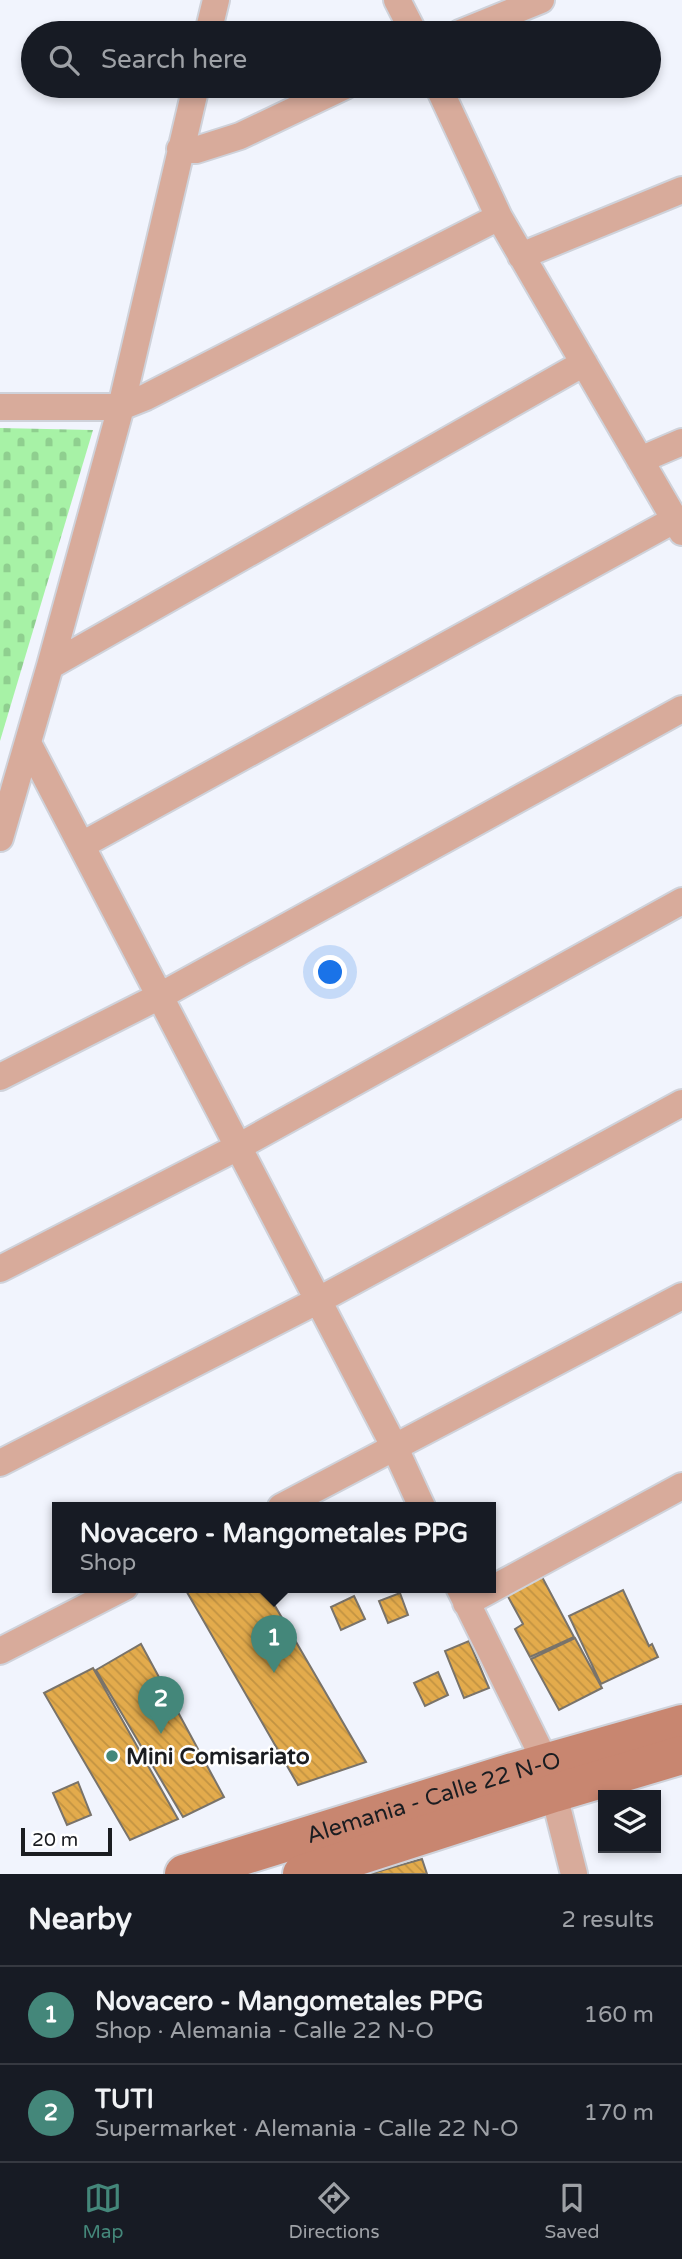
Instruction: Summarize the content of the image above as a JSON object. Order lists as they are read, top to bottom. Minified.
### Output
{"streets":{"street":["Alemania - Calle 22 N-O"]},"places":["Mini Comisariato"],"scale_bar":"20 m","page":{"search":"Search here","popup":["Novacero - Mangometales PPG","Shop"],"pins":["1","2"],"scale":"20 m","heading":["Nearby","2 results"],"list":[{"mark":"1","name":"Novacero - Mangometales PPG","note":"Shop · Alemania - Calle 22 N-O","value":"160 m"},{"mark":"2","name":"TUTI","note":"Supermarket · Alemania - Calle 22 N-O","value":"170 m"}],"nav":["Map","Directions","Saved"]}}
